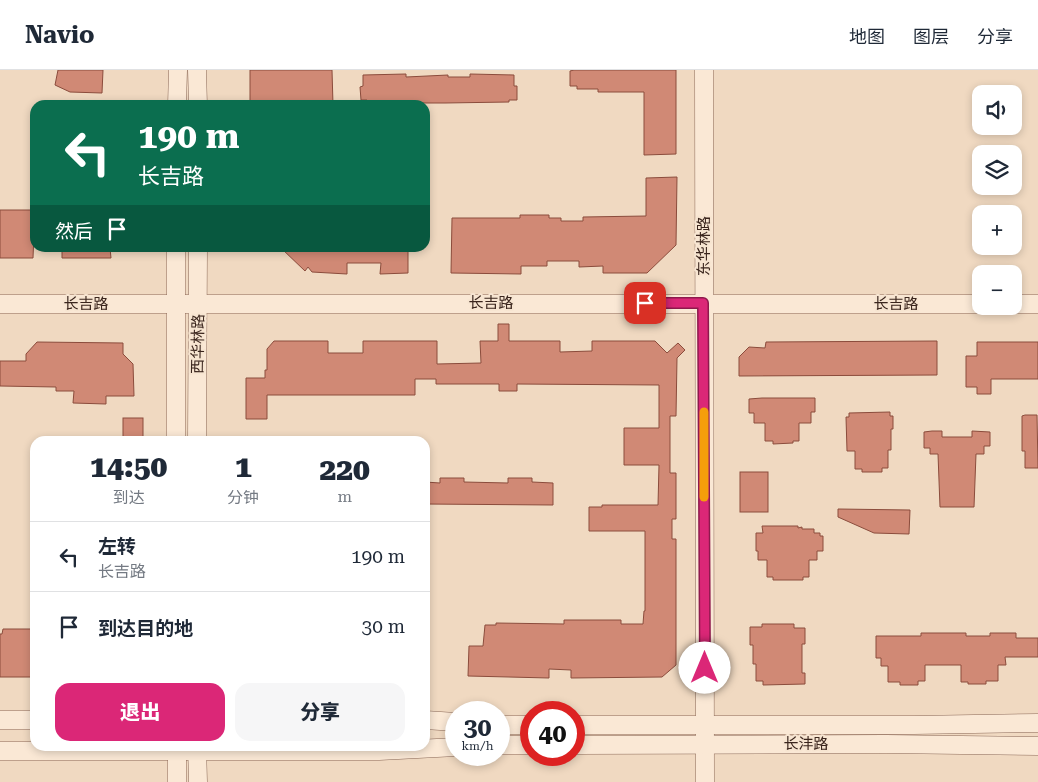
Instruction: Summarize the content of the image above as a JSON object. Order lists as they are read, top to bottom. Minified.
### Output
{"streets":{"street":["东华林路","长吉路","西华林路","长沣路"]},"crossings":[["东华林路","长吉路"],["东华林路","长沣路"],["长吉路","西华林路"]],"page":{"header":"Navio","nav":["地图","图层","分享"],"map_buttons":["+","−"],"turn":["190 m","长吉路"],"then":"然后","eta":["14:50","到达","1","分钟","220","m"],"list":[{"name":"左转","note":"长吉路","value":"190 m"},{"name":"到达目的地","value":"30 m"}],"buttons":["退出","分享"],"speed":"30 km/h","limit":"40"}}
